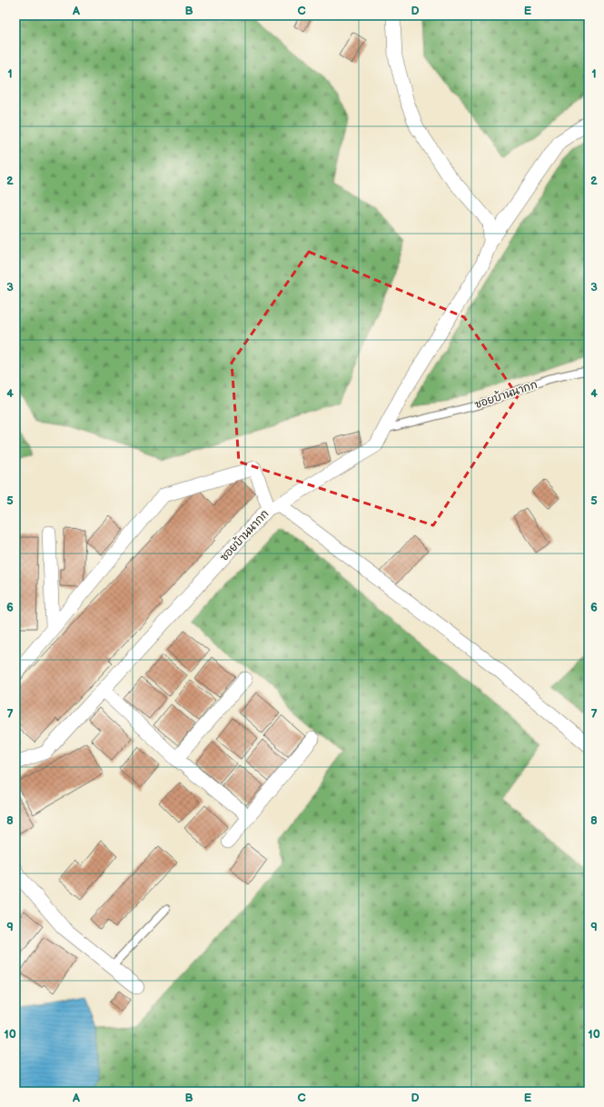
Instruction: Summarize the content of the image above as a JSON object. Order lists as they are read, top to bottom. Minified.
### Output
{"streets":{"street":["ซอยบ้านนากก"]},"grid":{"columns":["A","B","C","D","E"],"rows":["1","2","3","4","5","6","7","8","9","10"]}}
